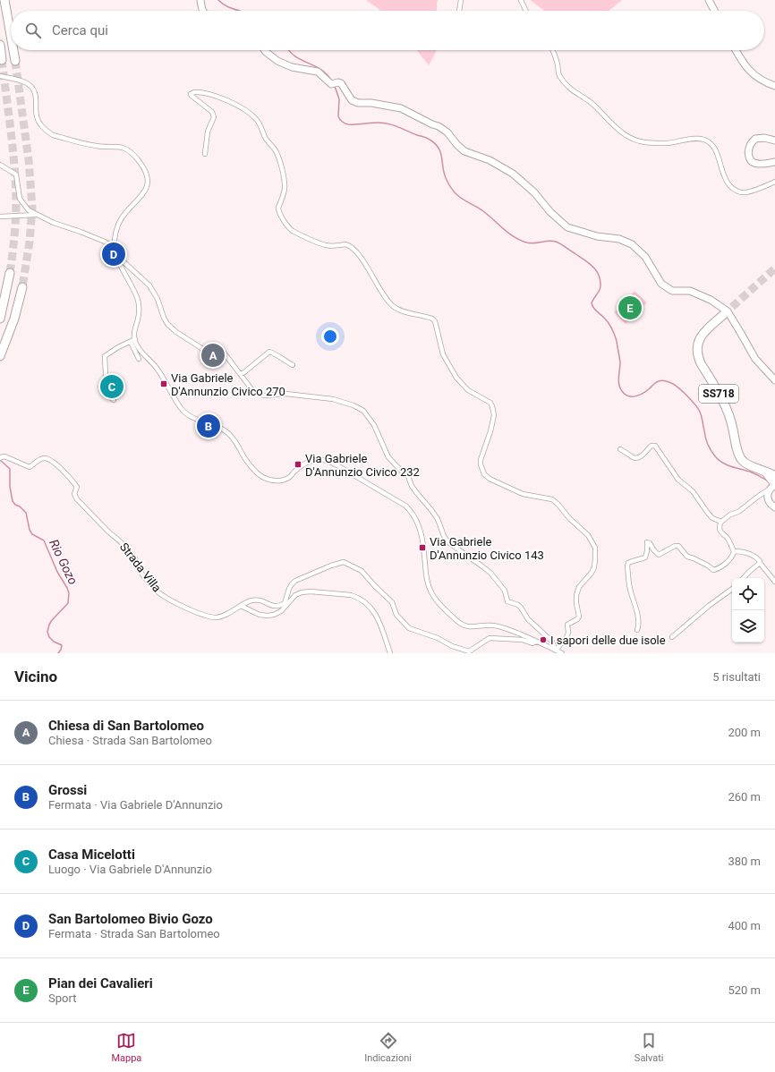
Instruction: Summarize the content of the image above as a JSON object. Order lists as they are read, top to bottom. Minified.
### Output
{"streets":{"highway":["SS718"],"street":["Strada Villa"]},"water":["Rio Gozo"],"places":{"transit":["Via Gabriele D'Annunzio Civico 270","Via Gabriele D'Annunzio Civico 232","Via Gabriele D'Annunzio Civico 143"],"other":["I sapori delle due isole"]},"page":{"search":"Cerca qui","pins":["D","E","A","C","B"],"heading":["Vicino","5 risultati"],"list":[{"mark":"A","name":"Chiesa di San Bartolomeo","note":"Chiesa · Strada San Bartolomeo","value":"200 m"},{"mark":"B","name":"Grossi","note":"Fermata · Via Gabriele D'Annunzio","value":"260 m"},{"mark":"C","name":"Casa Micelotti","note":"Luogo · Via Gabriele D'Annunzio","value":"380 m"},{"mark":"D","name":"San Bartolomeo Bivio Gozo","note":"Fermata · Strada San Bartolomeo","value":"400 m"},{"mark":"E","name":"Pian dei Cavalieri","note":"Sport","value":"520 m"}],"nav":["Mappa","Indicazioni","Salvati"]}}
